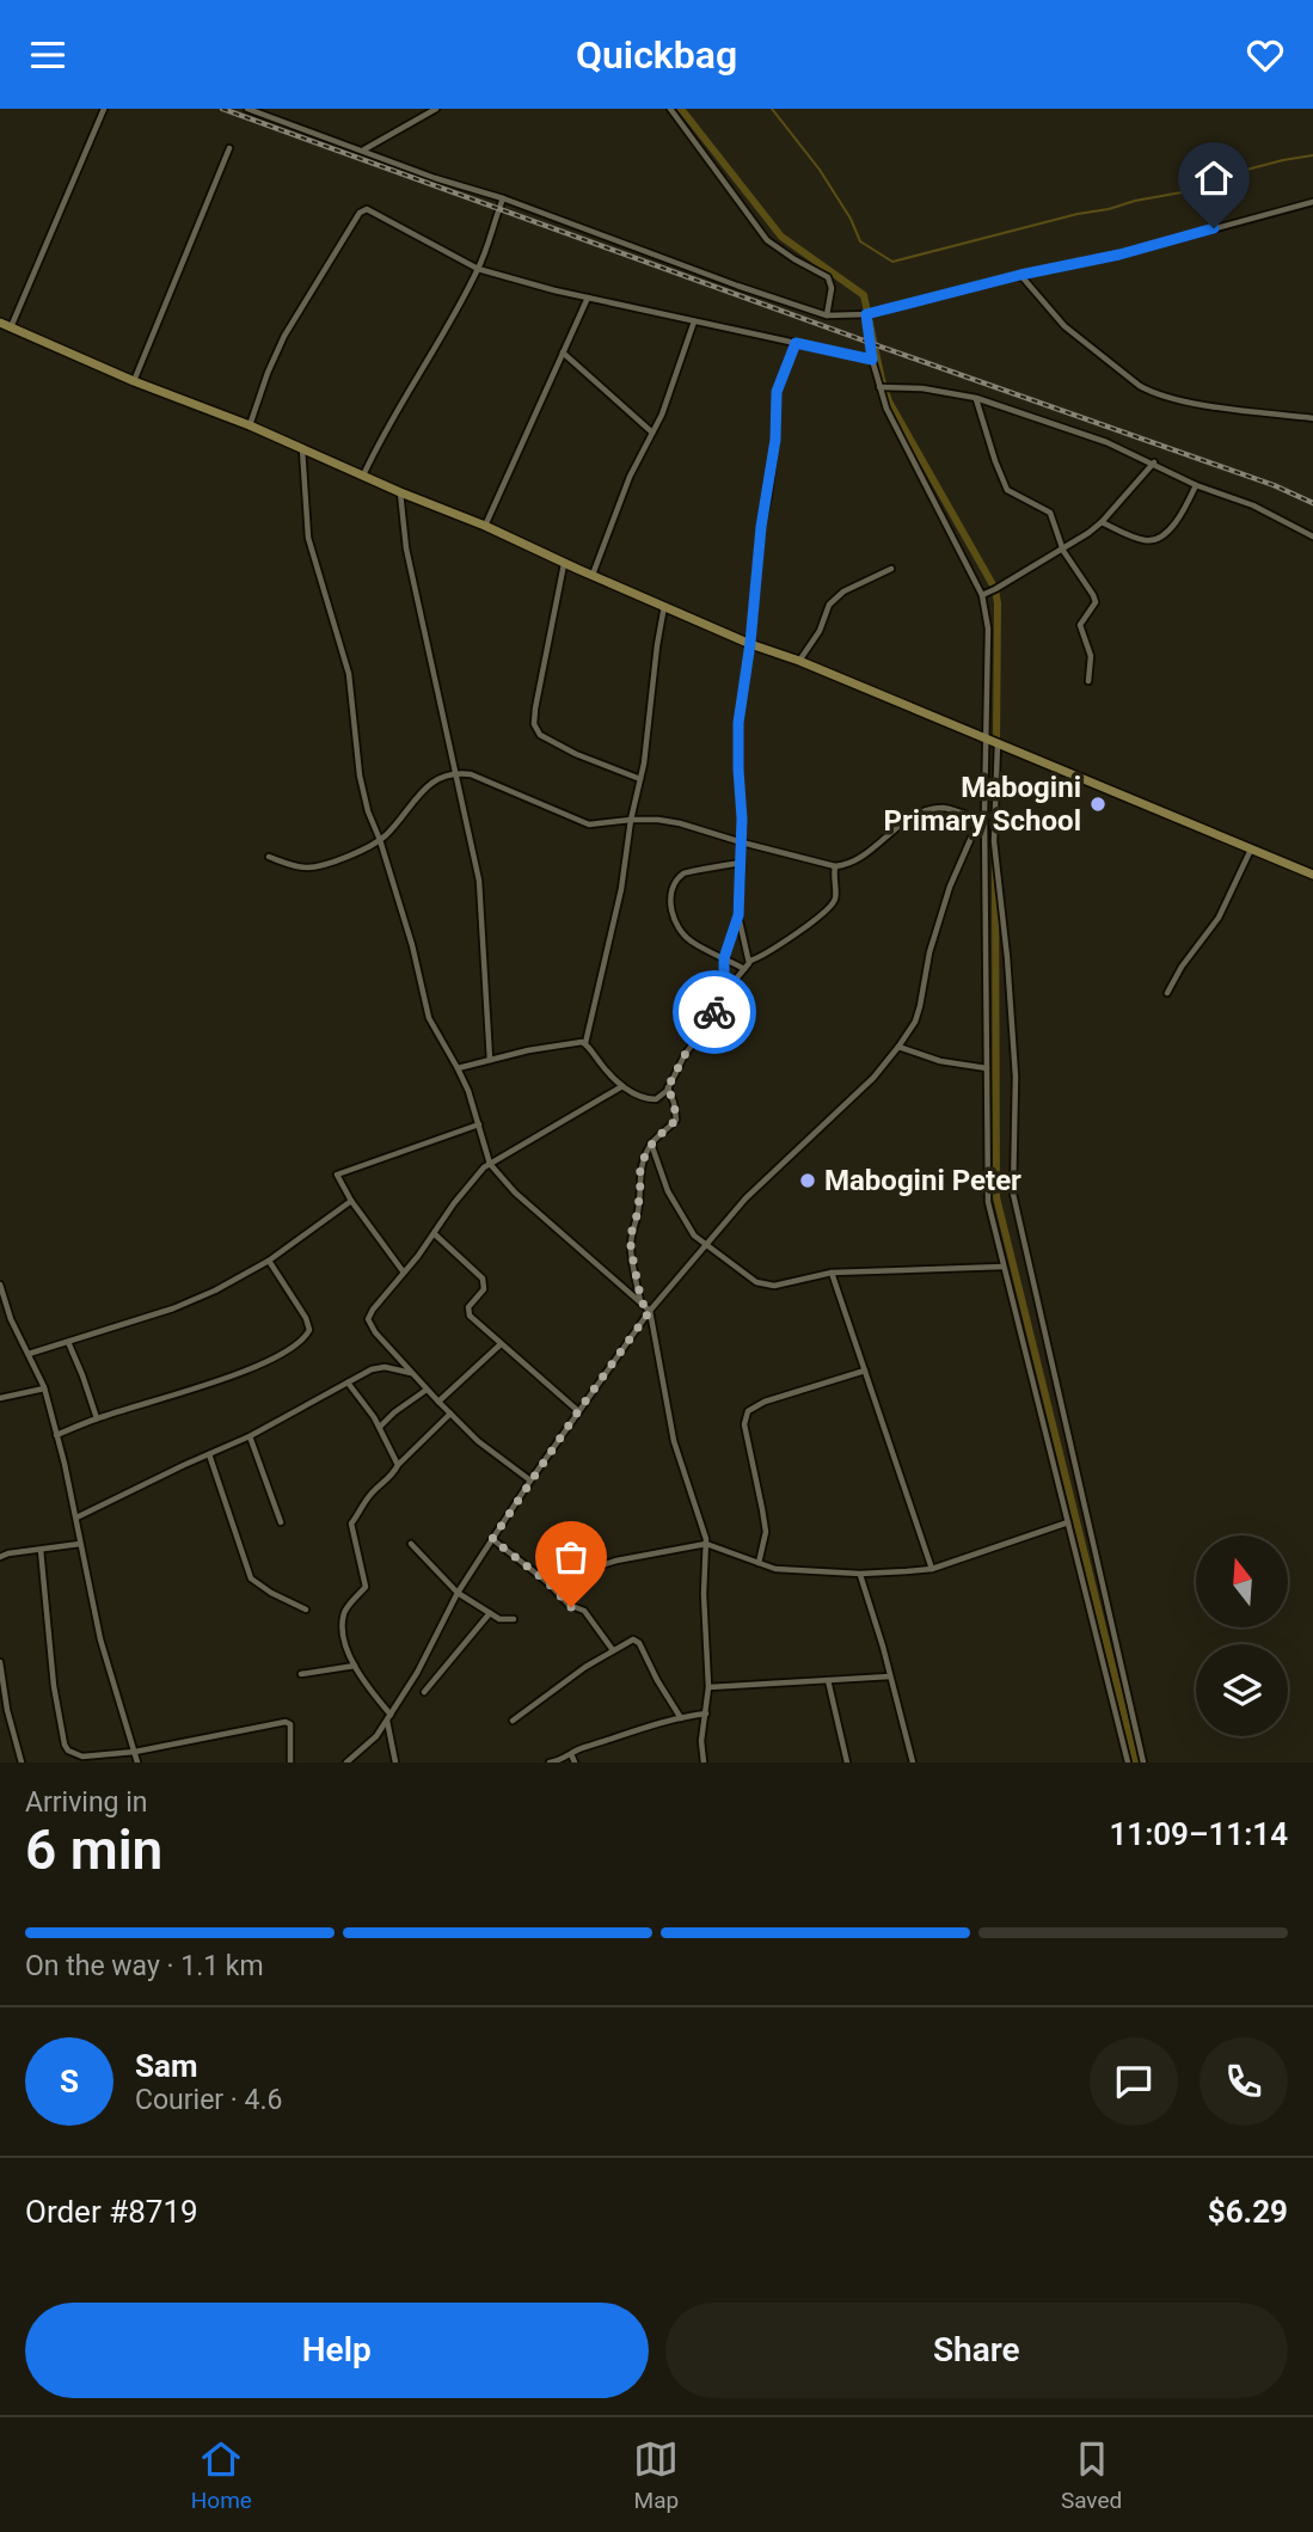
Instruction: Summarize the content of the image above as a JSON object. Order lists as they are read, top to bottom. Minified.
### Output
{"places":["Mabogini Primary School","Mabogini Peter"],"north":"top","page":{"header":"Quickbag","heading":["6 min","Arriving in","11:09–11:14"],"panel":["Sam","Courier · 4.6","Order #8719","$6.29"],"bar":"On the way · 1.1 km","round":"S","buttons":["Help","Share"],"tabs":["Home","Map","Saved"]}}
